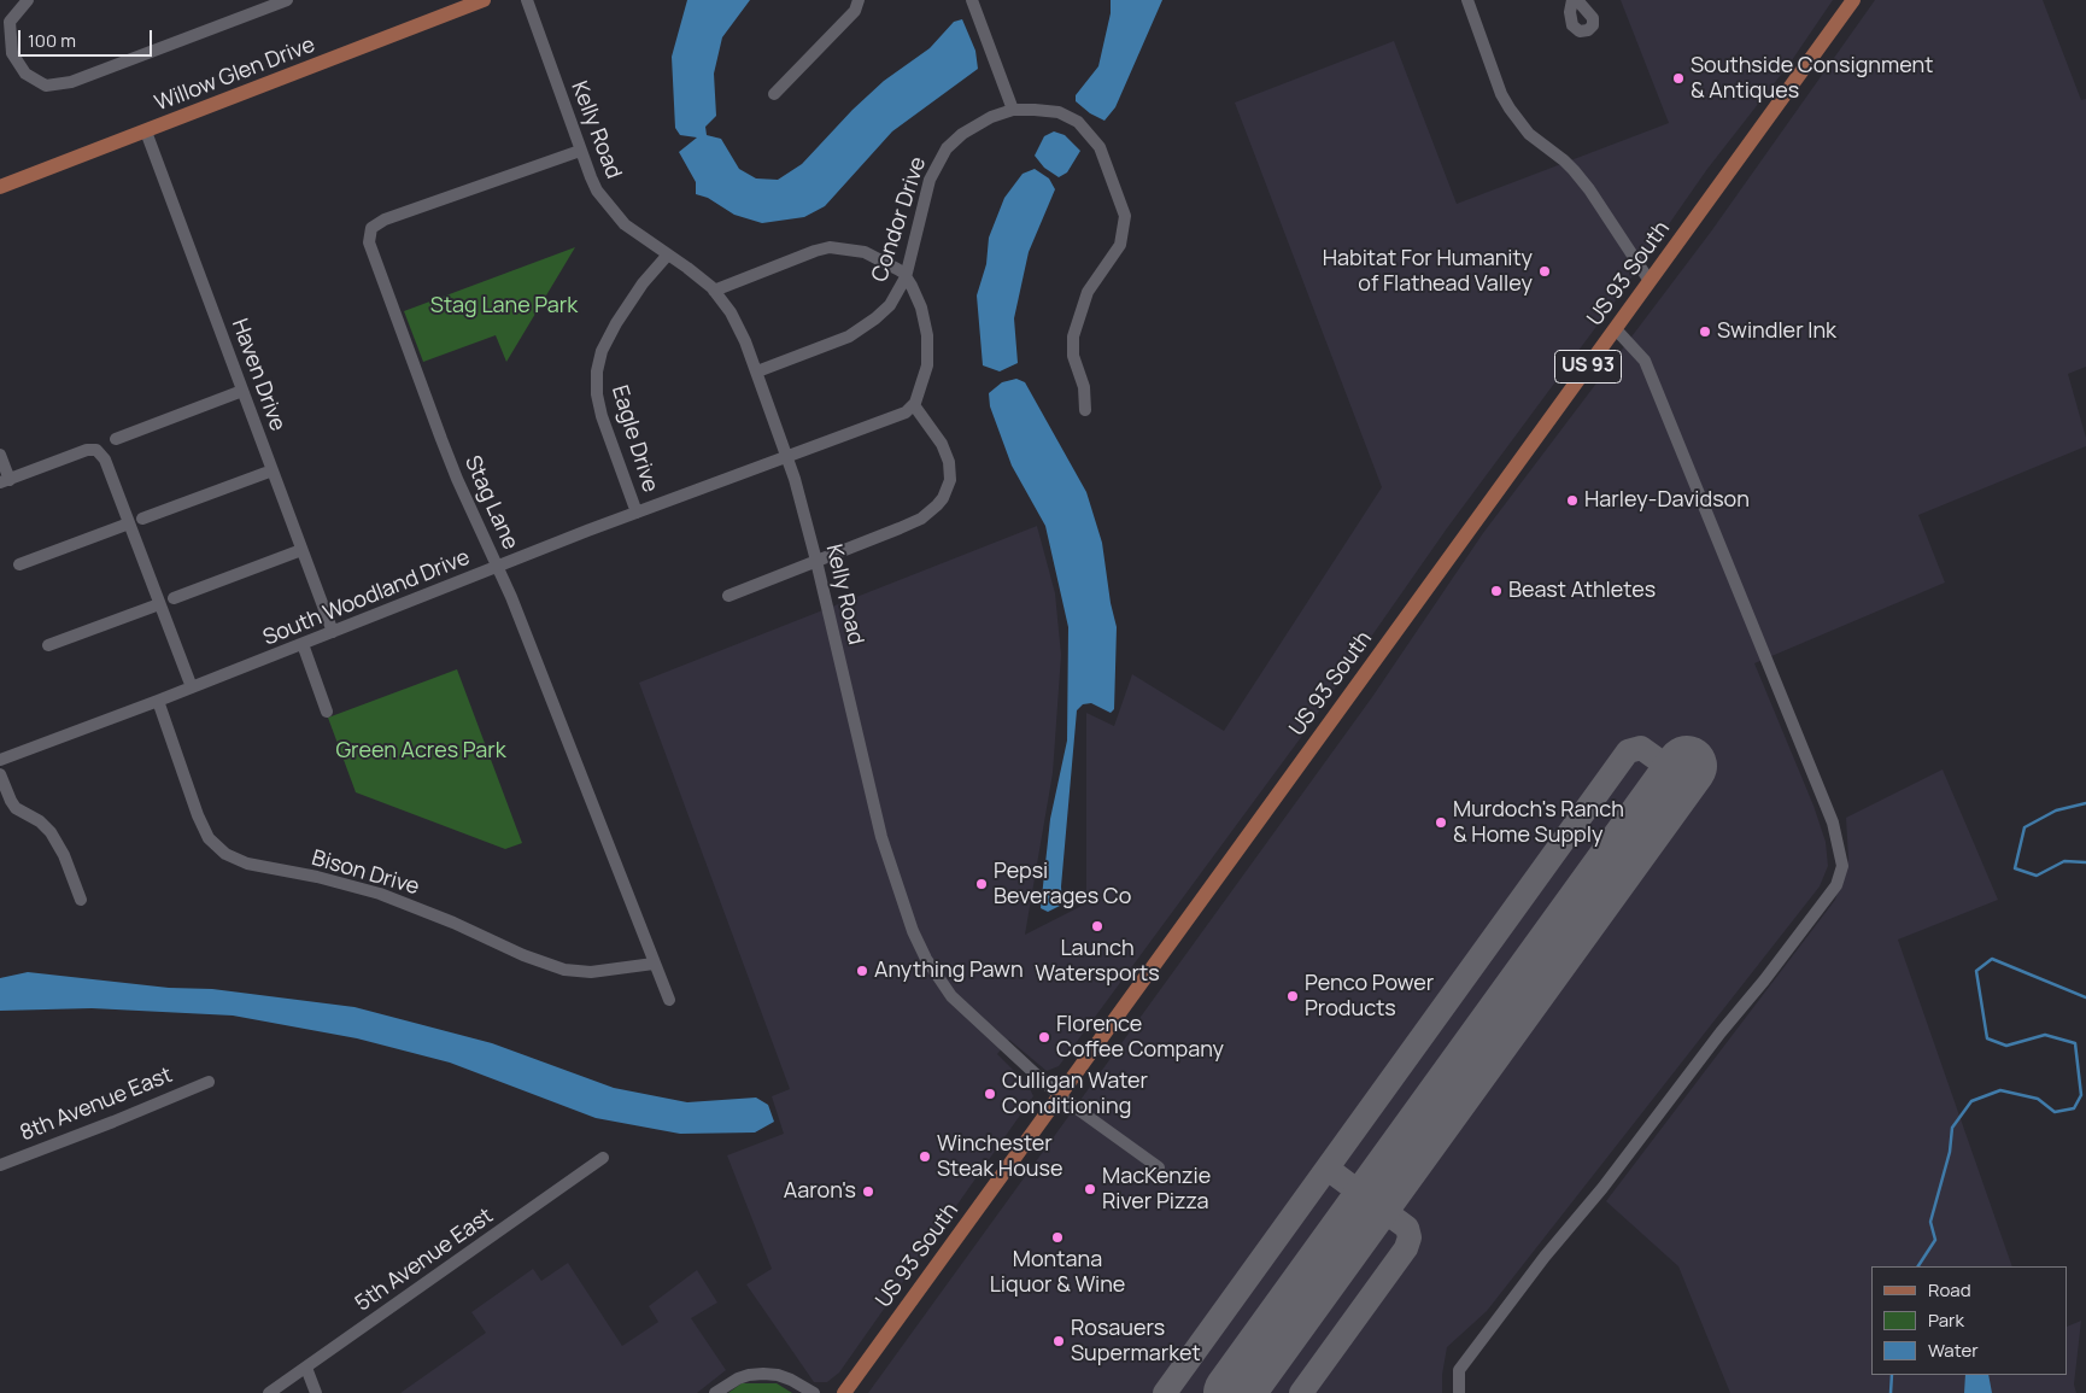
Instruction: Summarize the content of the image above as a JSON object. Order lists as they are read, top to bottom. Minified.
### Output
{"streets":{"main road":["Willow Glen Drive","US 93 South","US 93"],"street":["Kelly Road","Condor Drive","Haven Drive","Eagle Drive","Stag Lane","South Woodland Drive","Bison Drive","8th Avenue East","5th Avenue East"]},"crossings":[["Willow Glen Drive","Haven Drive"],["Kelly Road","Condor Drive"],["Kelly Road","US 93 South"],["Kelly Road","Eagle Drive"],["Kelly Road","Stag Lane"],["Kelly Road","South Woodland Drive"],["Haven Drive","South Woodland Drive"],["Eagle Drive","South Woodland Drive"],["Stag Lane","South Woodland Drive"],["Stag Lane","Bison Drive"],["South Woodland Drive","Bison Drive"]],"parks":["Stag Lane Park","Green Acres Park"],"places":["Southside Consignment & Antiques","Habitat For Humanity of Flathead Valley","Swindler Ink","Harley-Davidson","Beast Athletes","Murdoch's Ranch & Home Supply","Pepsi Beverages Co","Launch Watersports","Anything Pawn","Penco Power Products","Florence Coffee Company","Culligan Water Conditioning","Winchester Steak House","MacKenzie River Pizza","Aaron's","Montana Liquor & Wine","Rosauers Supermarket"],"legend":["Road","Park","Water"],"scale_bar":"100 m"}
